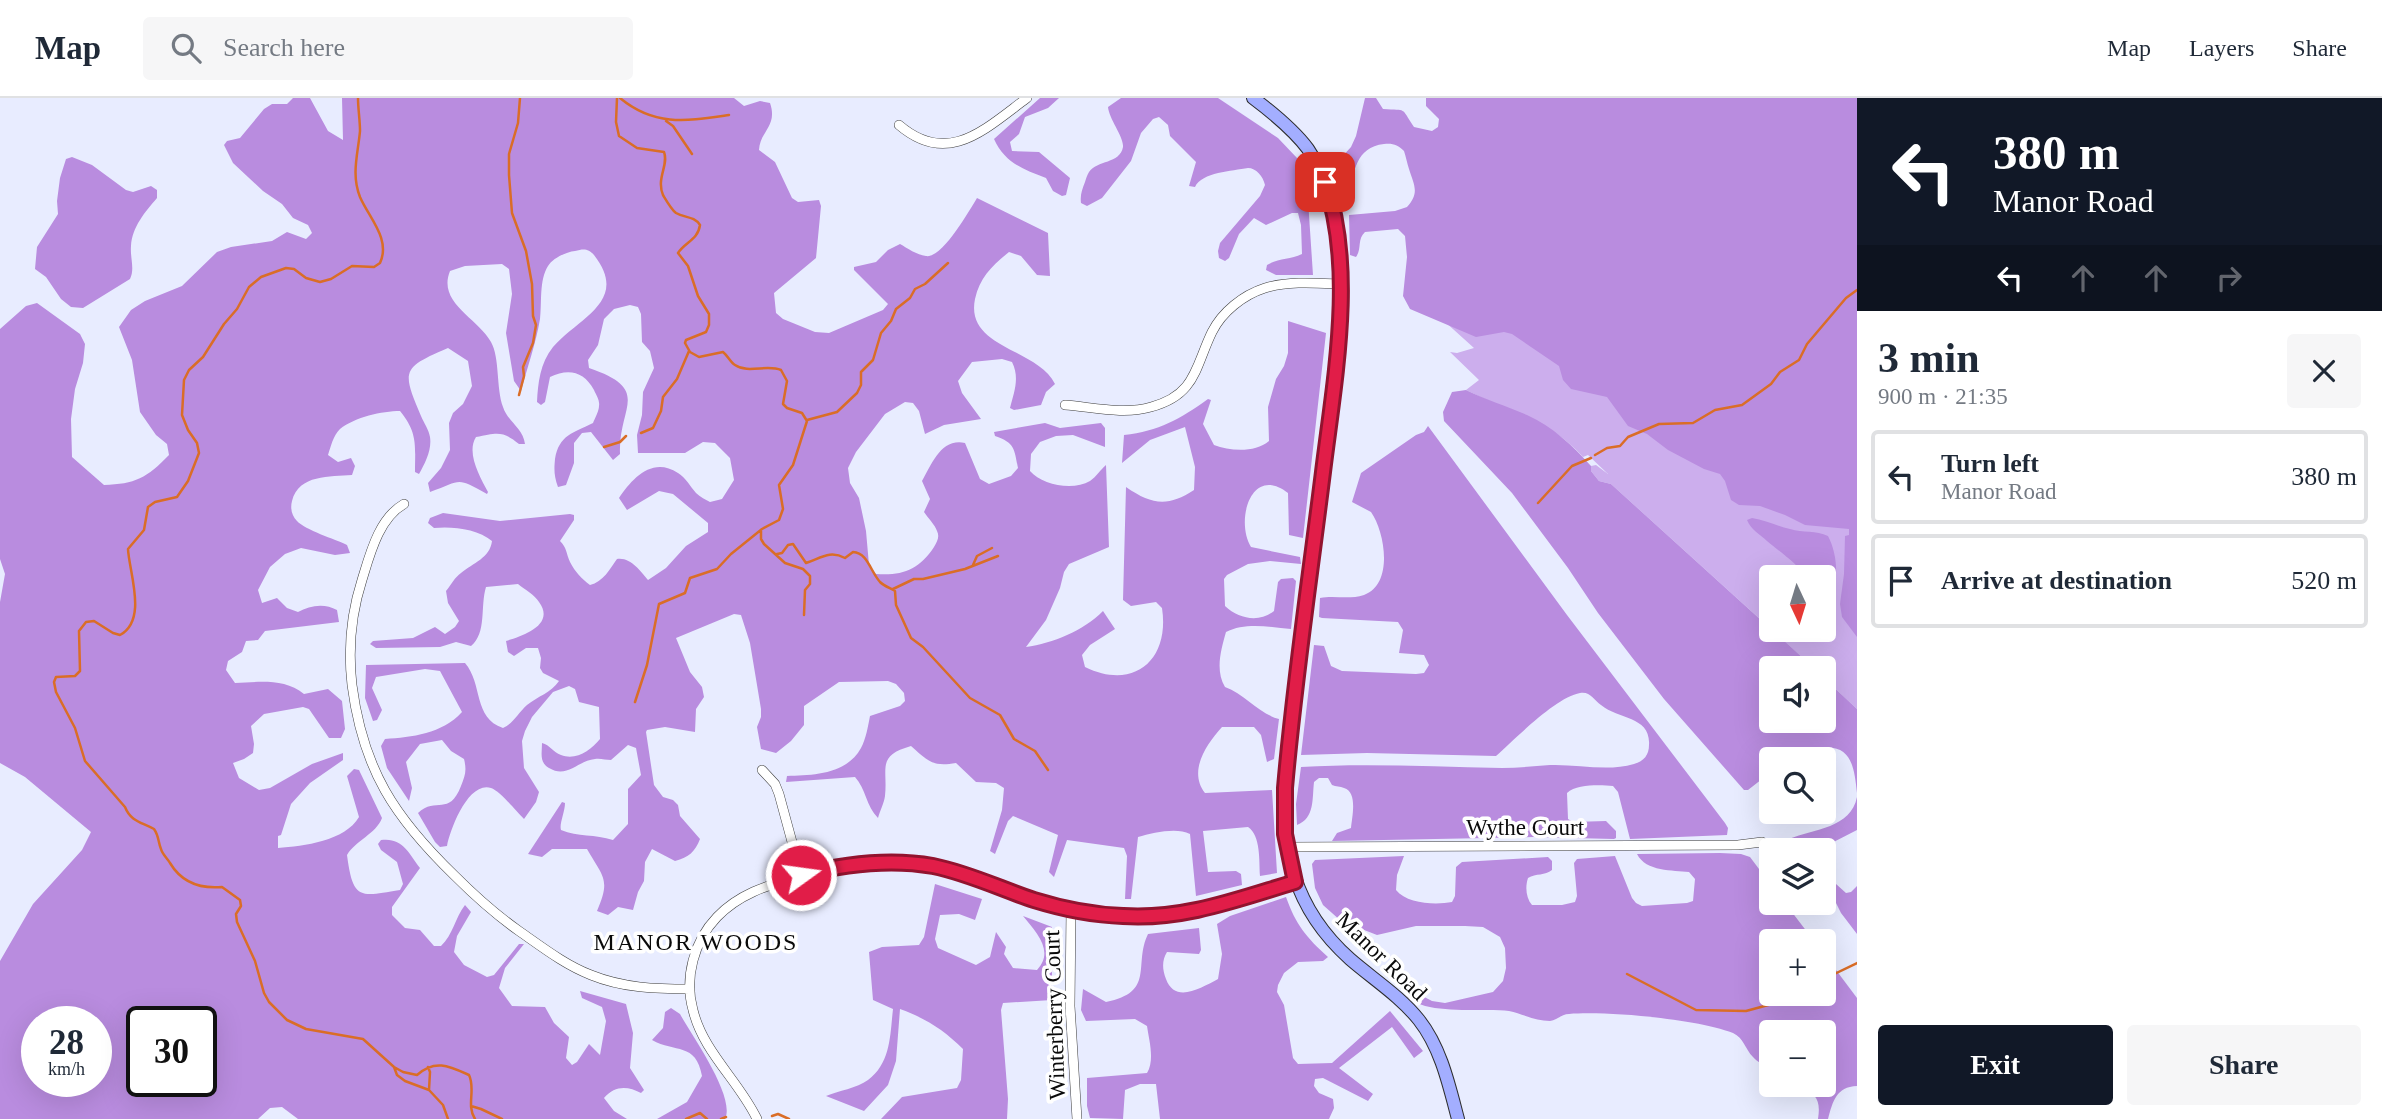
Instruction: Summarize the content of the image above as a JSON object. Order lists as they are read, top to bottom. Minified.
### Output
{"streets":{"main road":["Manor Road"],"street":["Wythe Court","Winterberry Court"]},"crossings":[["Wythe Court","Manor Road"]],"districts":["MANOR WOODS"],"north":"bottom","page":{"header":"Map","search":"Search here","nav":["Map","Layers","Share"],"turn":["380 m","Manor Road"],"heading":["3 min","900 m · 21:35"],"list":[{"name":"Turn left","note":"Manor Road","value":"380 m"},{"name":"Arrive at destination","value":"520 m"}],"map_buttons":["+","−"],"speed":"28 km/h","limit":"30","buttons":["Exit","Share"]}}
